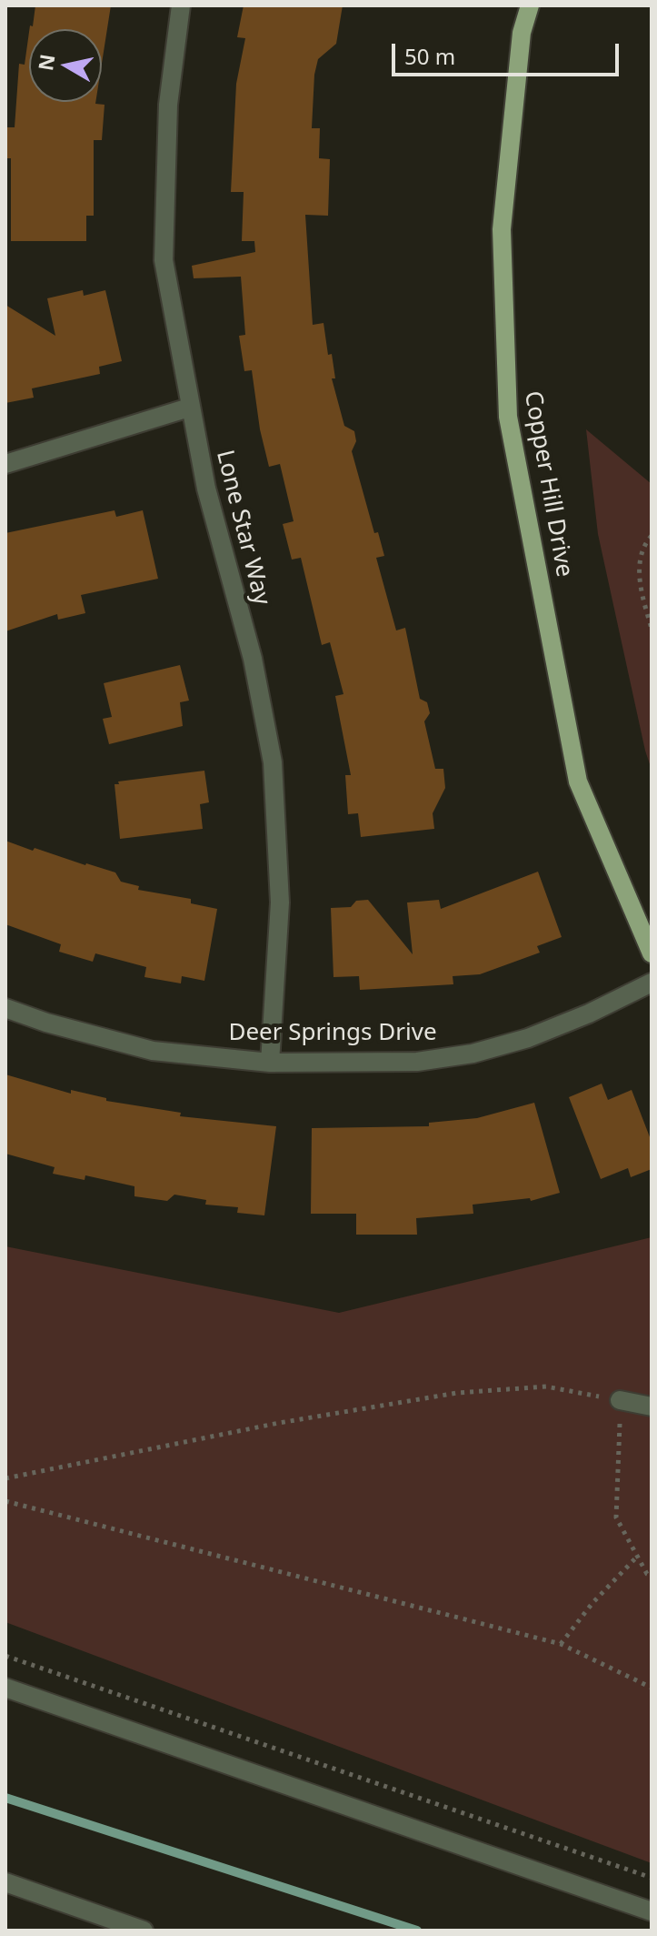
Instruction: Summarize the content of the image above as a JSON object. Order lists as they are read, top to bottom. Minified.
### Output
{"streets":{"main road":["Copper Hill Drive"],"street":["Lone Star Way","Deer Springs Drive"]},"crossings":[["Lone Star Way","Deer Springs Drive"]],"scale_bar":"50 m","north":"left"}
